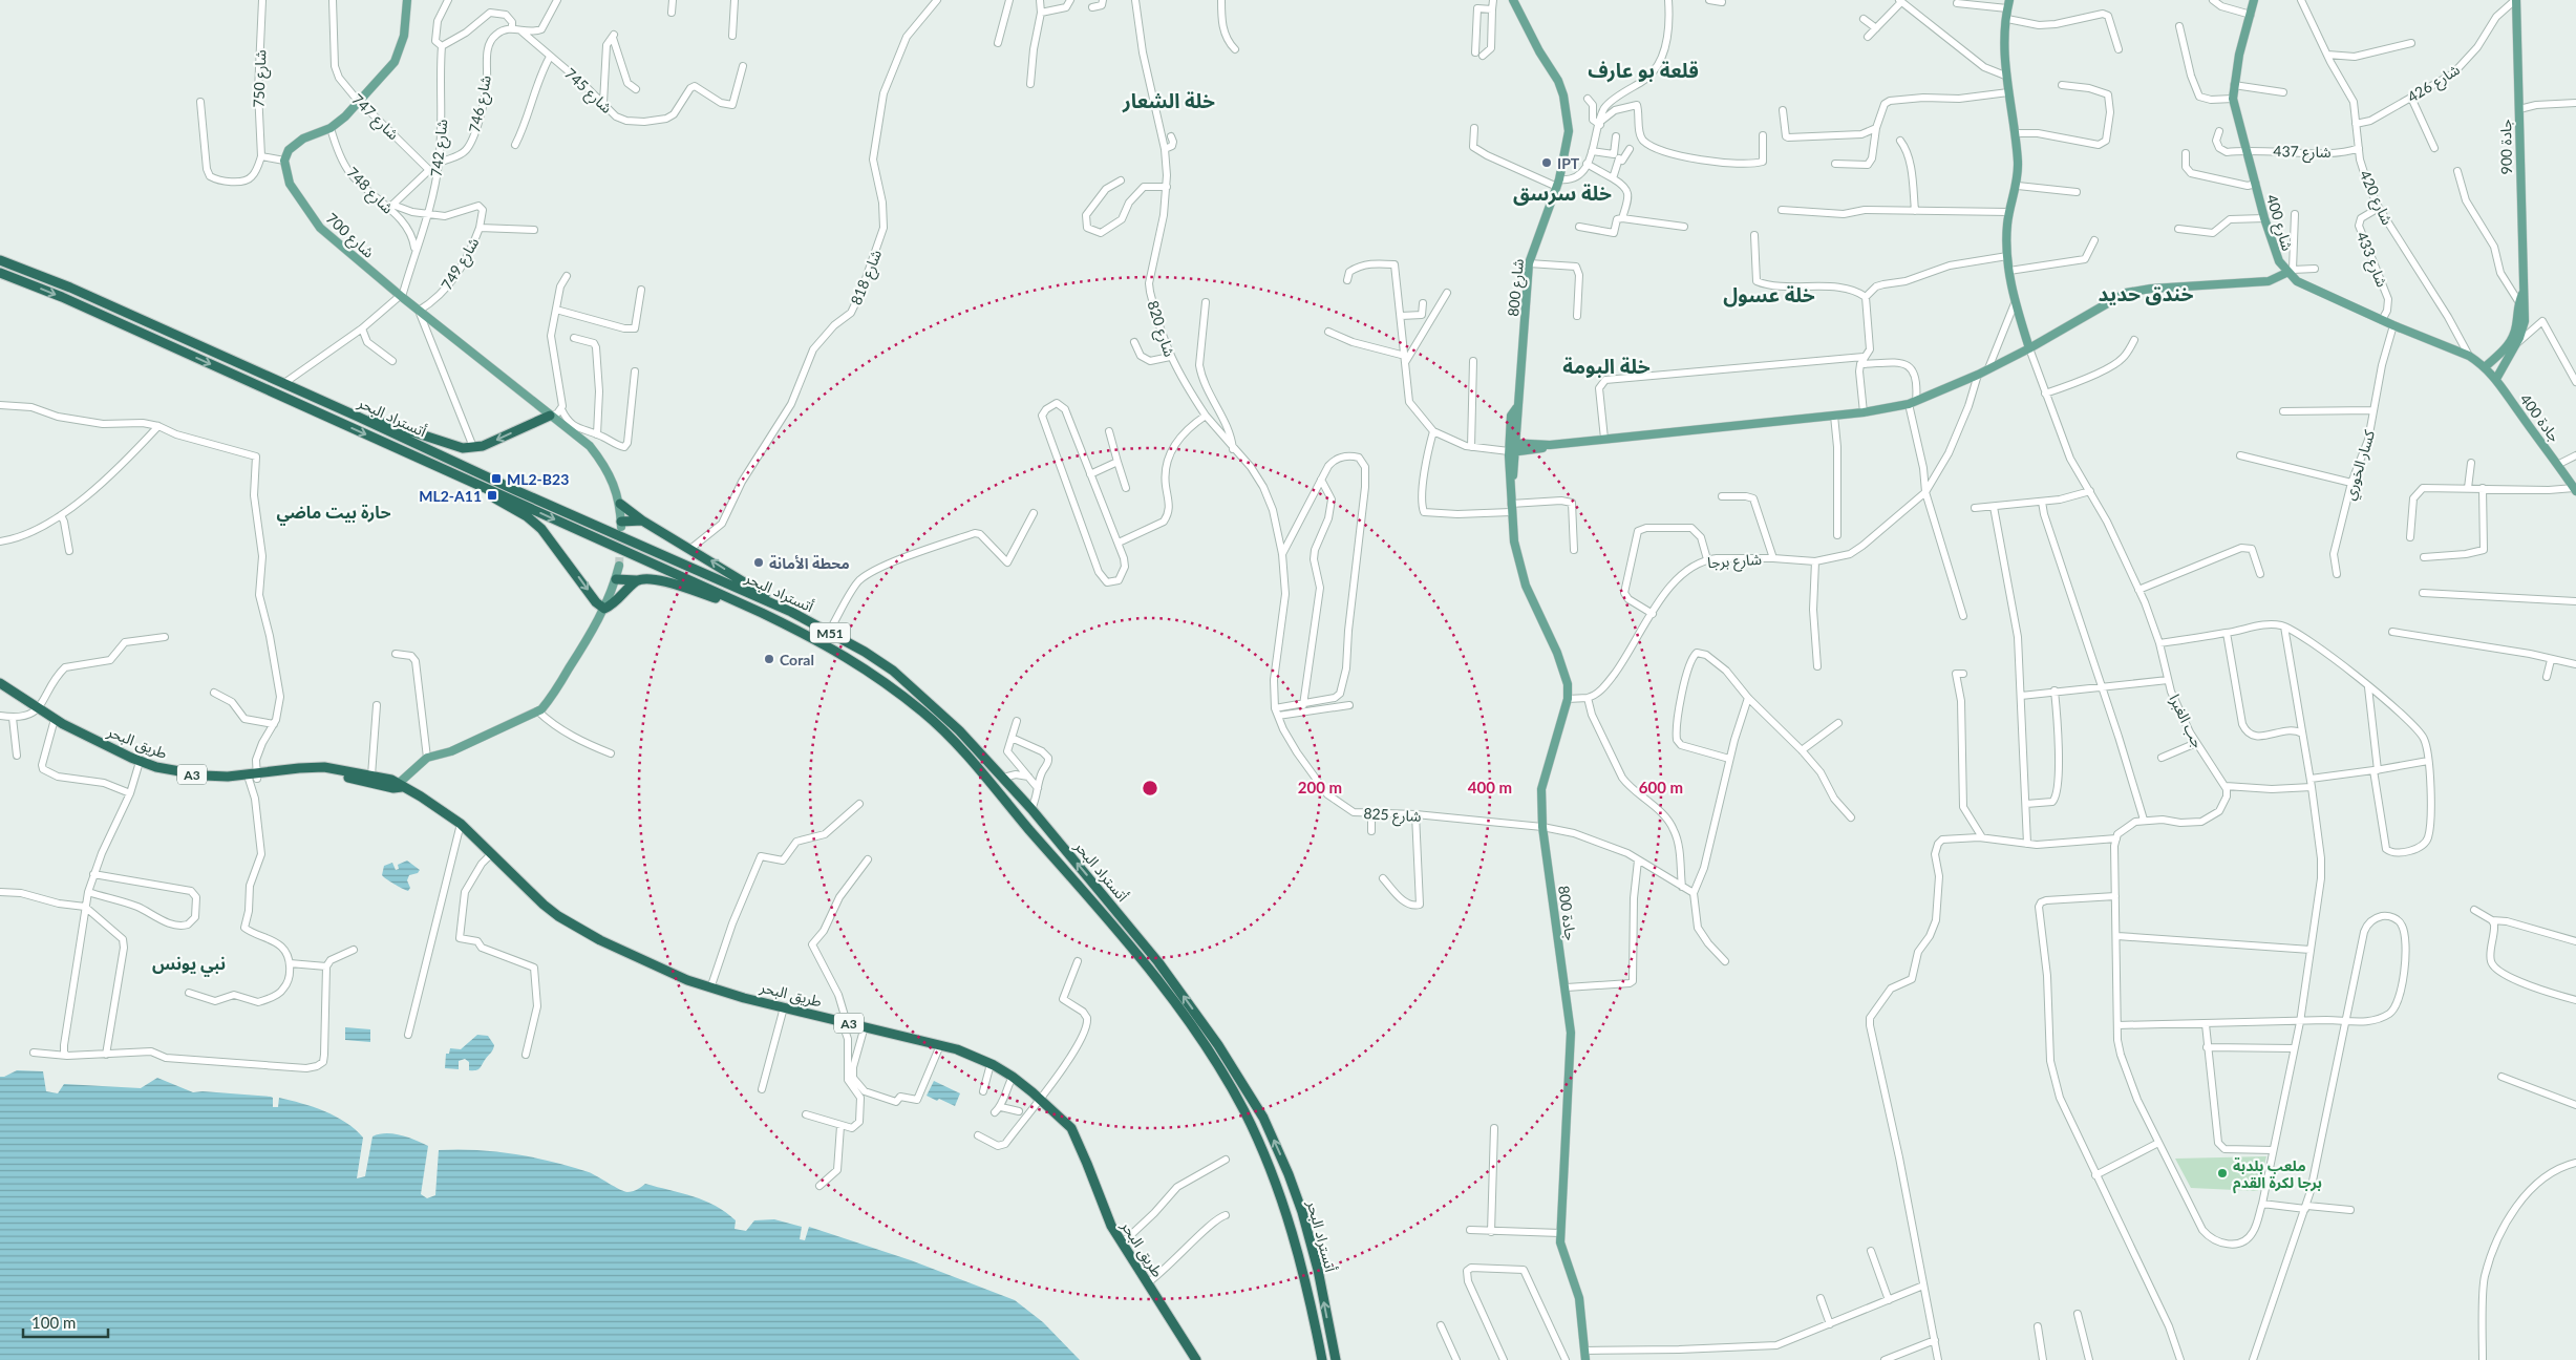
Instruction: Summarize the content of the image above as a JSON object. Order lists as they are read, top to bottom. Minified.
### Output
{"streets":{"highway":["أتستراد البحر","M51","طريق البحر","A3"],"main road":["جادة 900","شارع 400","شارع 700","شارع 800","جادة 400","جادة 800"],"street":["شارع 750","شارع 426","شارع 745","شارع 746","شارع 747","شارع 742","شارع 437","شارع 748","شارع 420","شارع 433","شارع 749","شارع 818","شارع 820","كسار الخوري","شارع برجا","جب الغبرا","شارع 825"]},"crossings":[["شارع 426","جادة 900"],["شارع 426","شارع 420"],["شارع 746","شارع 747"],["شارع 746","شارع 742"],["جادة 900","شارع 400"],["جادة 900","جادة 400"],["شارع 742","شارع 748"],["شارع 742","شارع 700"],["شارع 437","شارع 420"],["شارع 437","شارع 400"],["شارع 420","شارع 400"],["شارع 420","شارع 433"],["شارع 400","شارع 433"],["شارع 400","جادة 400"],["شارع 400","كسار الخوري"],["شارع 700","شارع 749"],["شارع 800","جادة 800"],["شارع 820","شارع 825"],["شارع 825","جادة 800"]],"districts":["قلعة بو عارف","خلة الشعار","خلة سرسق","خندق حديد","خلة عسول","خلة البومة","حارة بيت ماضي","نبي يونس"],"places":{"other":["IPT","محطة الأمانة","Coral","ملعب بلدبة برجا لكرة القدم"],"transit":["ML2-B23","ML2-A11"]},"scale_bar":"100 m","rings":["200 m","400 m","600 m"]}
